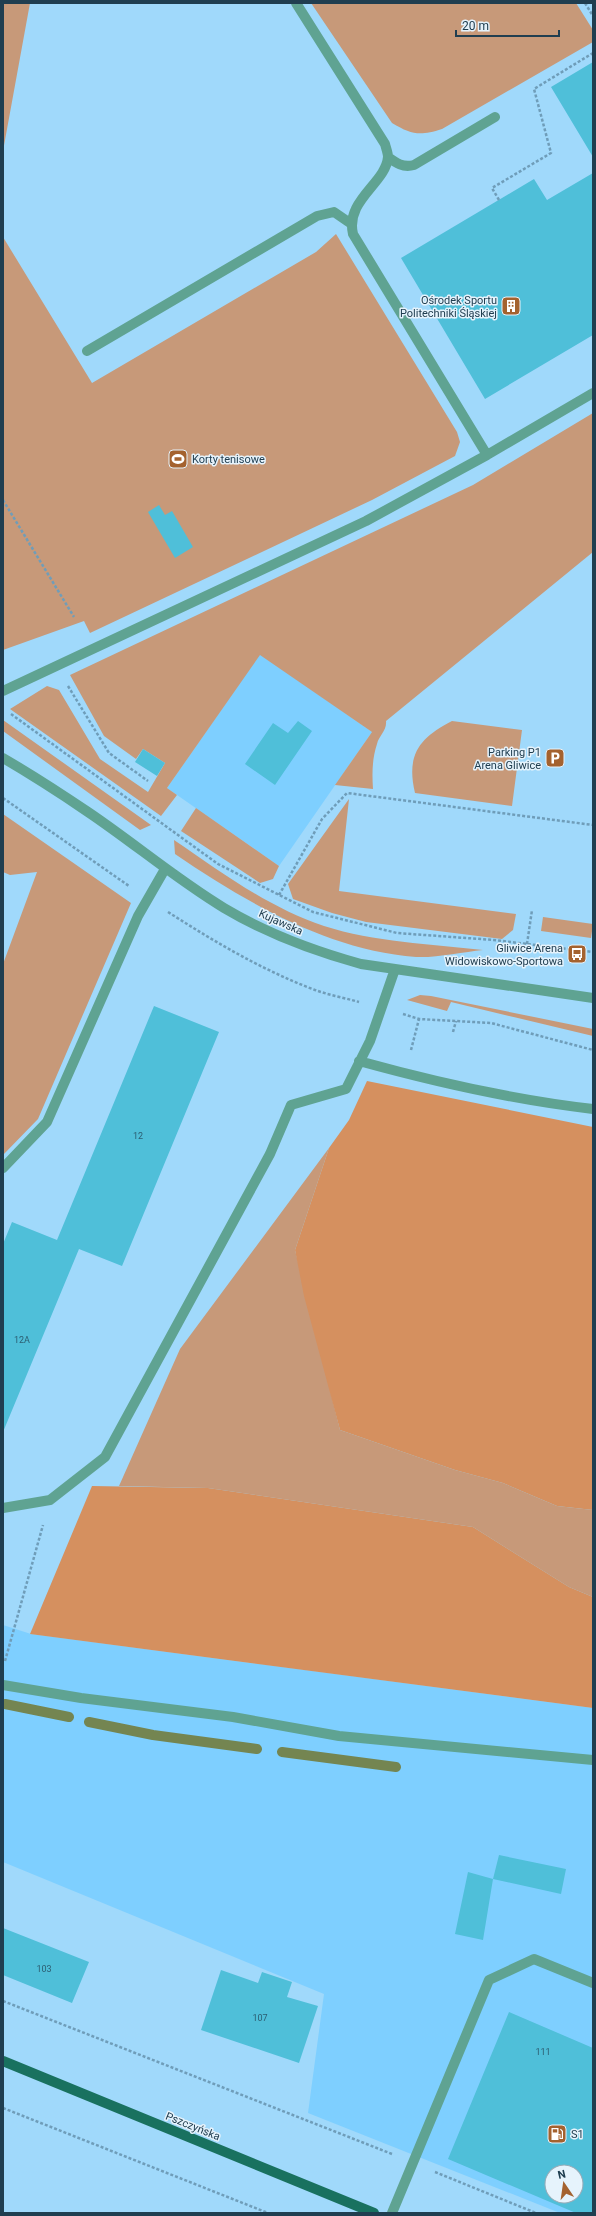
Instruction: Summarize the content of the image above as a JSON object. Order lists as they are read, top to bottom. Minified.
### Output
{"streets":{"main road":["Pszczyńska"],"street":["Kujawska"]},"places":{"building":["Ośrodek Sportu Politechniki Śląskiej"],"sports":["Korty tenisowe"],"parking":["Parking P1 Arena Gliwice"],"bus stop":["Gliwice Arena Widowiskowo-Sportowa"],"fuel station":["S1"]},"house_numbers":["12","12A","103","107","111"],"scale_bar":"20 m","north":"top"}
